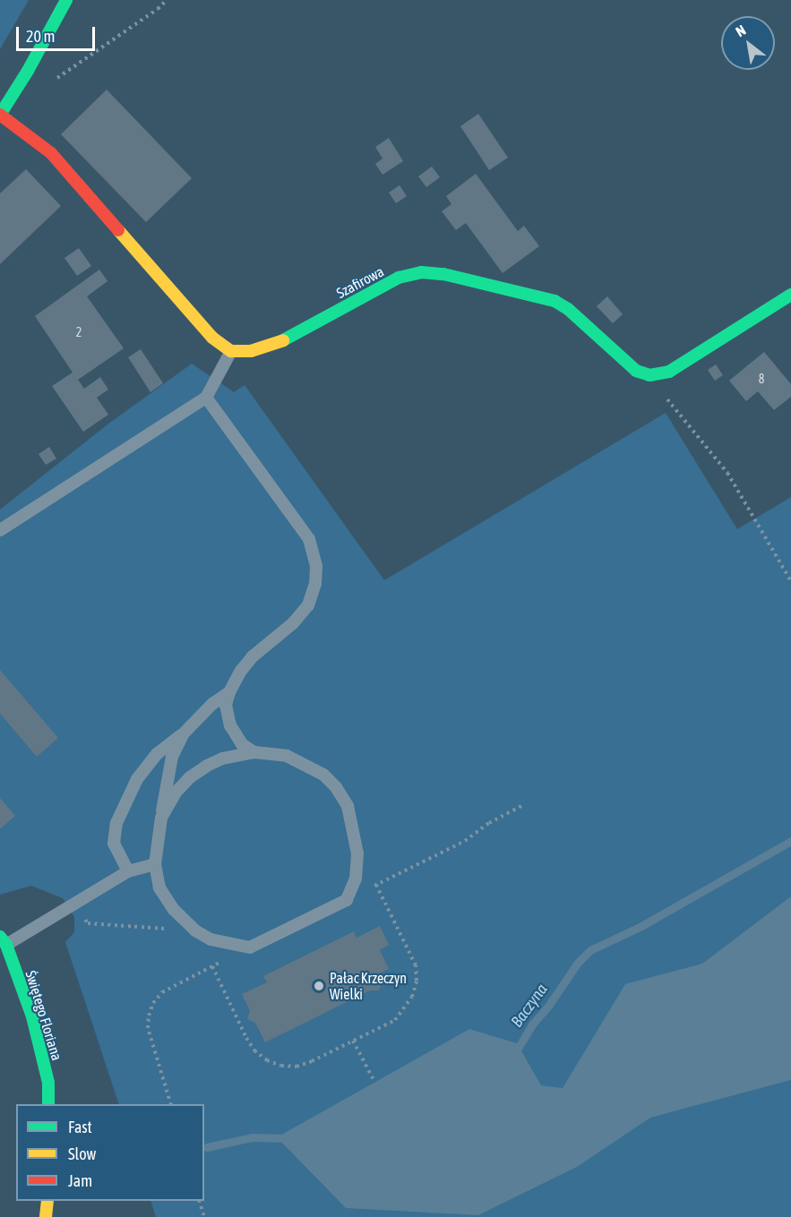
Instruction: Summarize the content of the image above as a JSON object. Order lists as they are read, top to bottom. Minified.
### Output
{"streets":{"street":["Szafirowa","Świętego Floriana"]},"water":["Baczyna"],"places":["Pałac Krzeczyn Wielki"],"house_numbers":["2","8"],"legend":["Fast","Slow","Jam"],"scale_bar":"20 m","north":"top left"}
